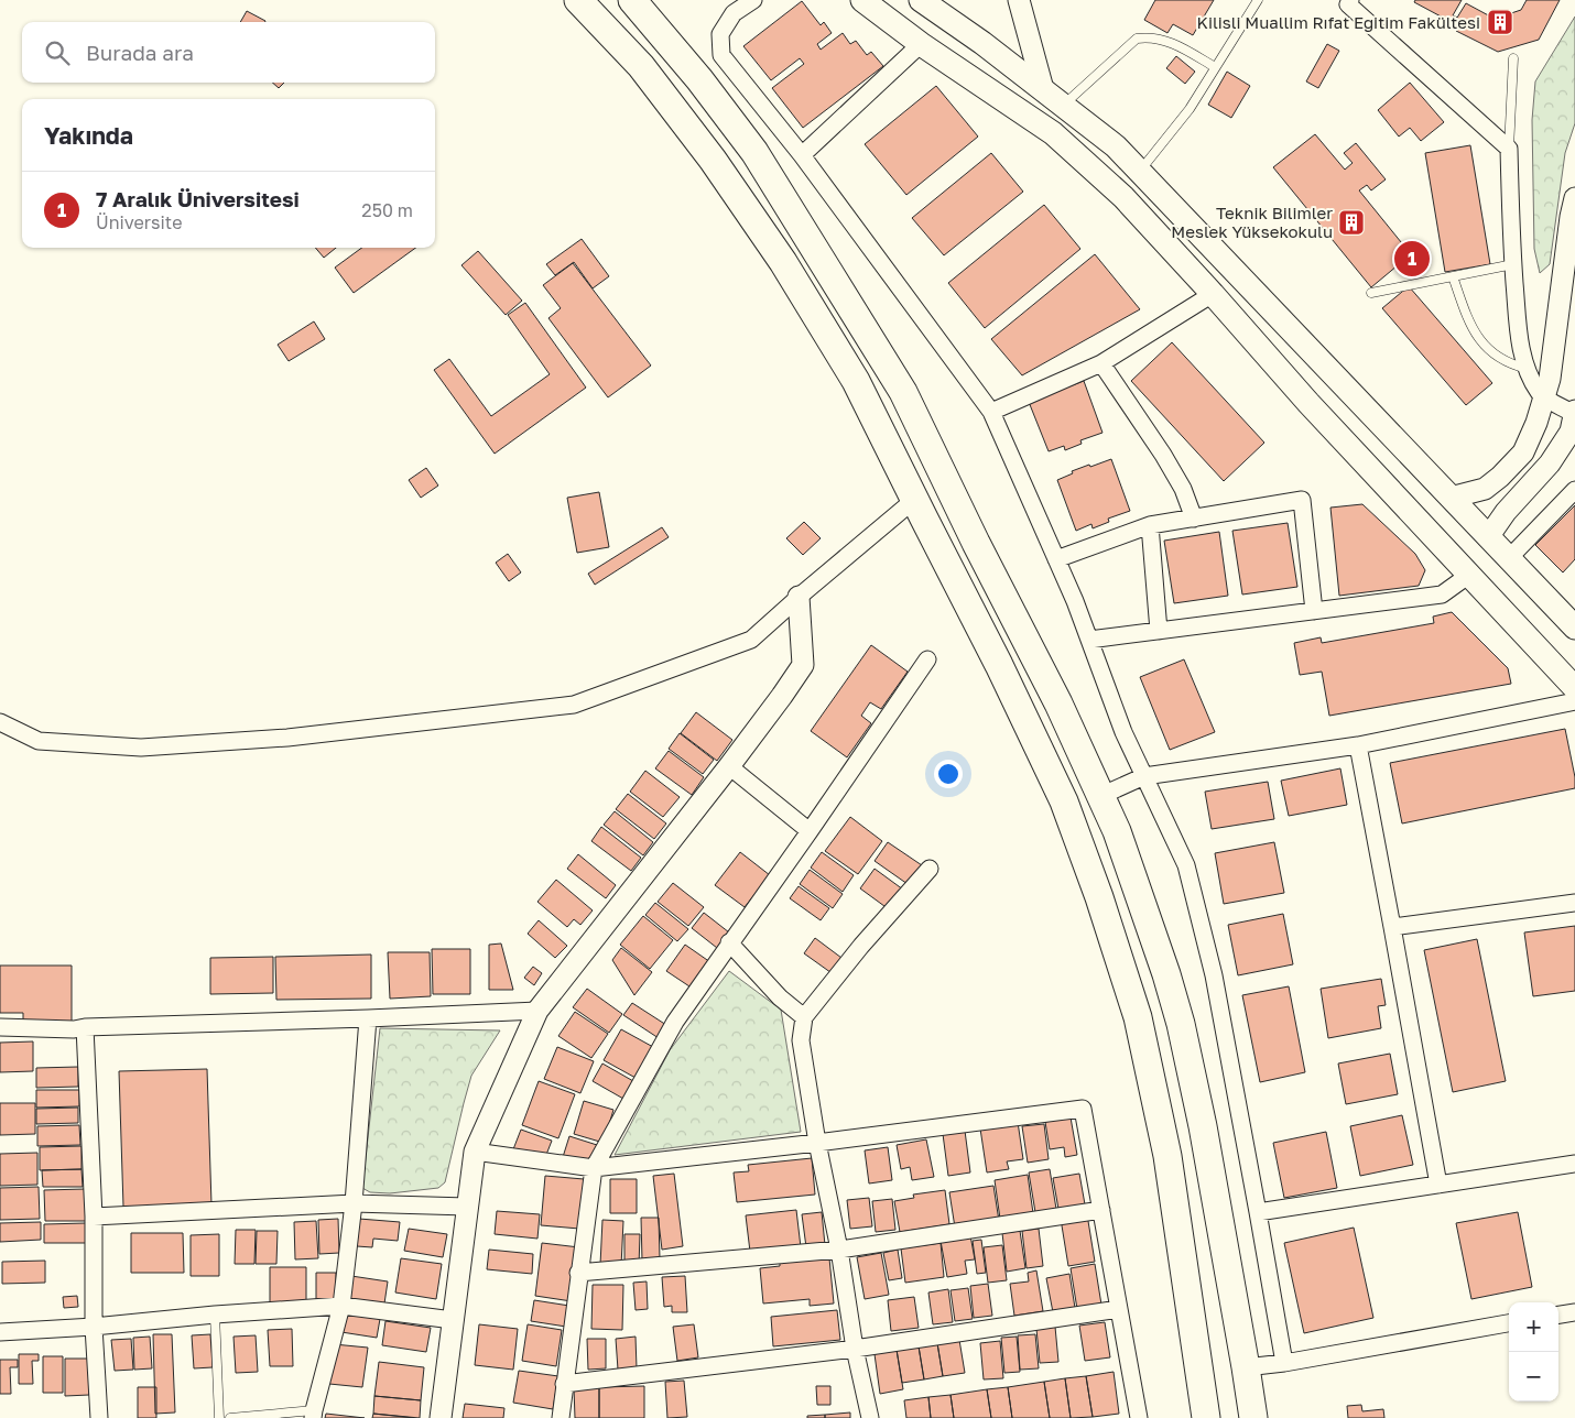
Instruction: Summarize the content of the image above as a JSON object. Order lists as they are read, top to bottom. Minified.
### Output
{"places":{"building":["Kilisli Muallim Rıfat Eğitim Fakültesi","Teknik Bilimler Meslek Yüksekokulu"]},"page":{"search":"Burada ara","heading":"Yakında","list":[{"mark":"1","name":"7 Aralık Üniversitesi","note":"Üniversite","value":"250 m"}],"pins":"1","map_buttons":["+","−"]}}
